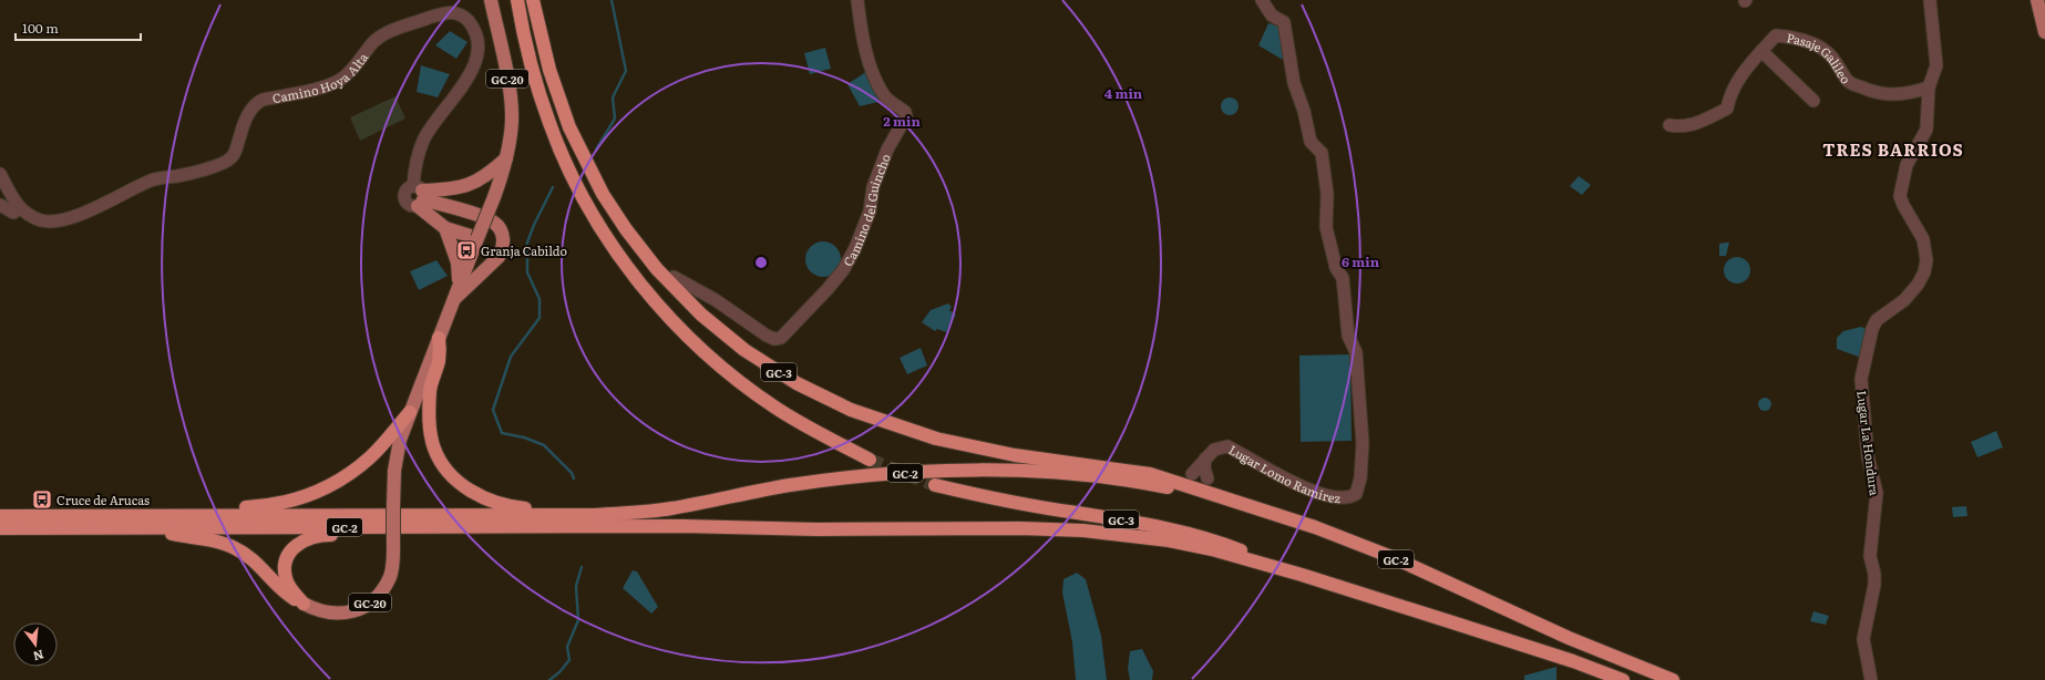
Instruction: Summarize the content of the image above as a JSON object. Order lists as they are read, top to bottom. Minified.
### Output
{"streets":{"highway":["GC-3","GC-2"],"main road":["GC-20"],"street":["Pasaje Galileo","Camino Hoya Alta","Camino del Guincho","Lugar La Hondura","Lugar Lomo Ramírez"]},"crossings":[["Pasaje Galileo","Lugar La Hondura"],["GC-3","GC-2"]],"districts":["TRES BARRIOS"],"places":{"bus stop":["Granja Cabildo","Cruce de Arucas"]},"scale_bar":"100 m","north":"bottom","rings":["4 min","2 min","6 min"]}
